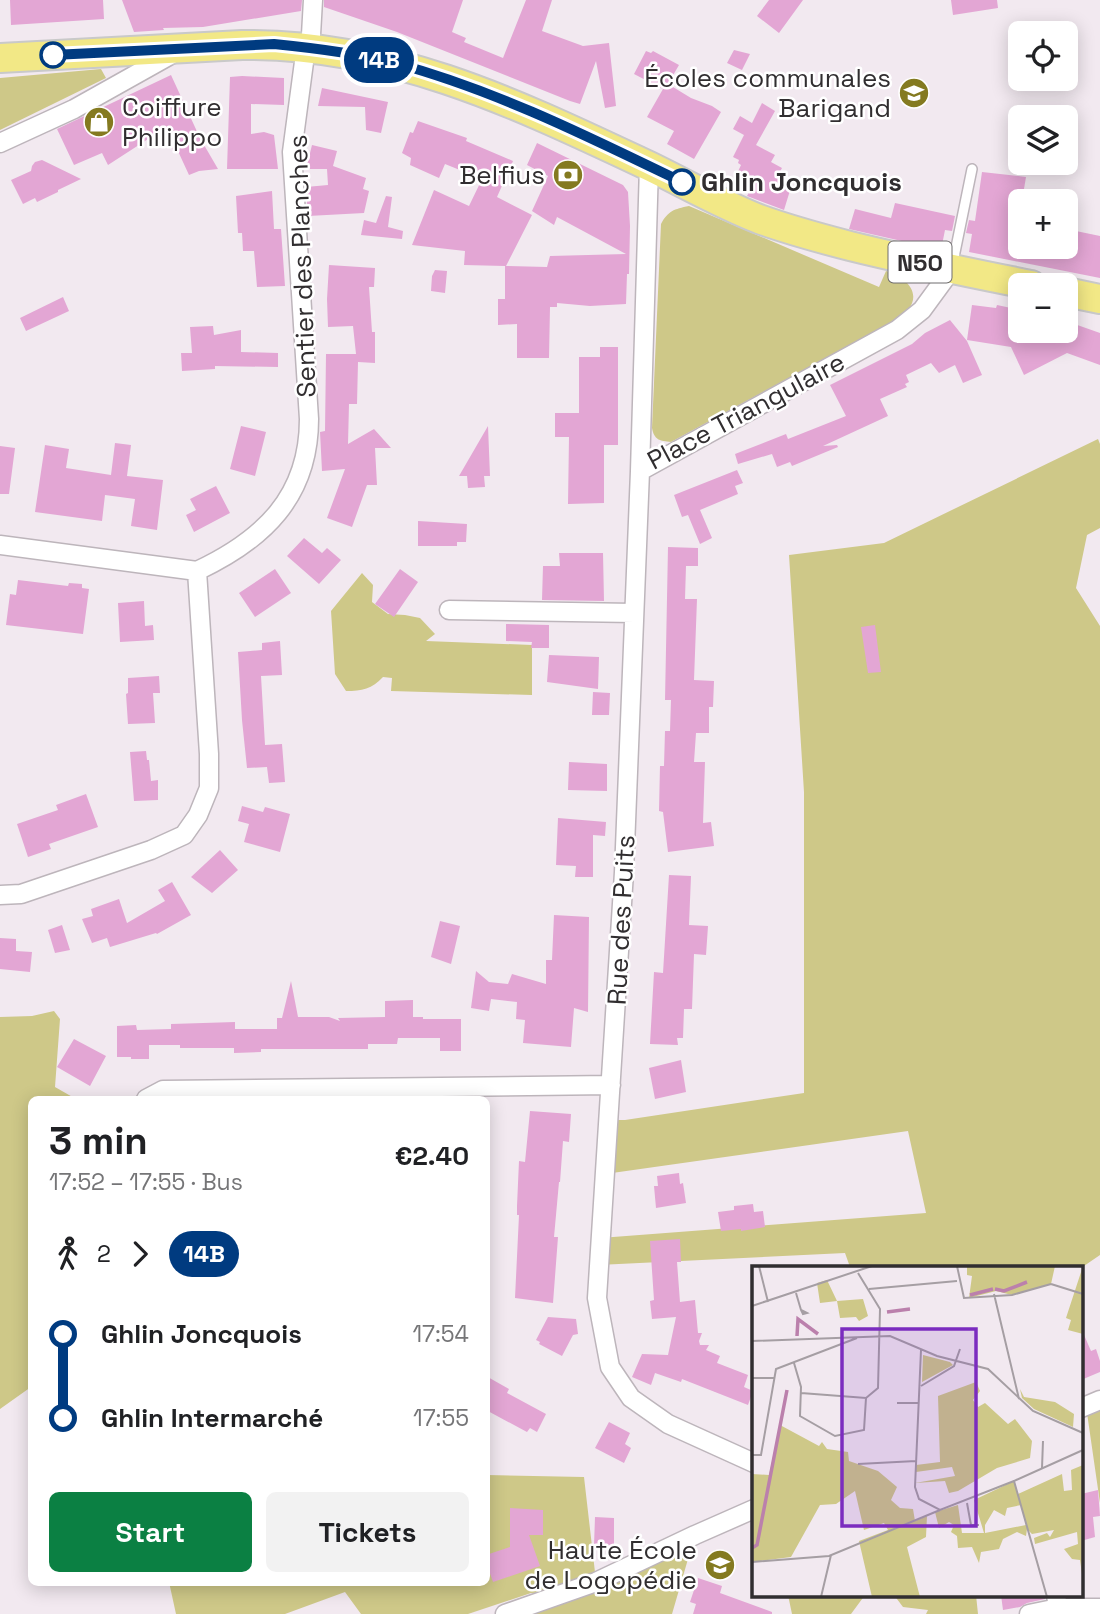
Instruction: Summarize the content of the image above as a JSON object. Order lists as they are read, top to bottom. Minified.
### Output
{"streets":{"main road":["N50"],"street":["Sentier des Planches","Place Triangulaire","Rue des Puits"]},"crossings":[["N50","Sentier des Planches"],["N50","Place Triangulaire"],["Place Triangulaire","Rue des Puits"]],"places":{"school or university":["Écoles communales Barigand","Haute École de Logopédie"],"shop":["Coiffure Philippo"],"bank":["Belfius"],"other":["Ghlin Joncquois"]},"lines":["bus line 14B"],"page":{"on_map":"14B","map_buttons":["+","−"],"heading":["3 min","17:52 – 17:55 · Bus","€2.40"],"legs":["2","14B"],"list":[{"name":"Ghlin Joncquois","value":"17:54"},{"name":"Ghlin Intermarché","value":"17:55"}],"buttons":["Start","Tickets"]}}
